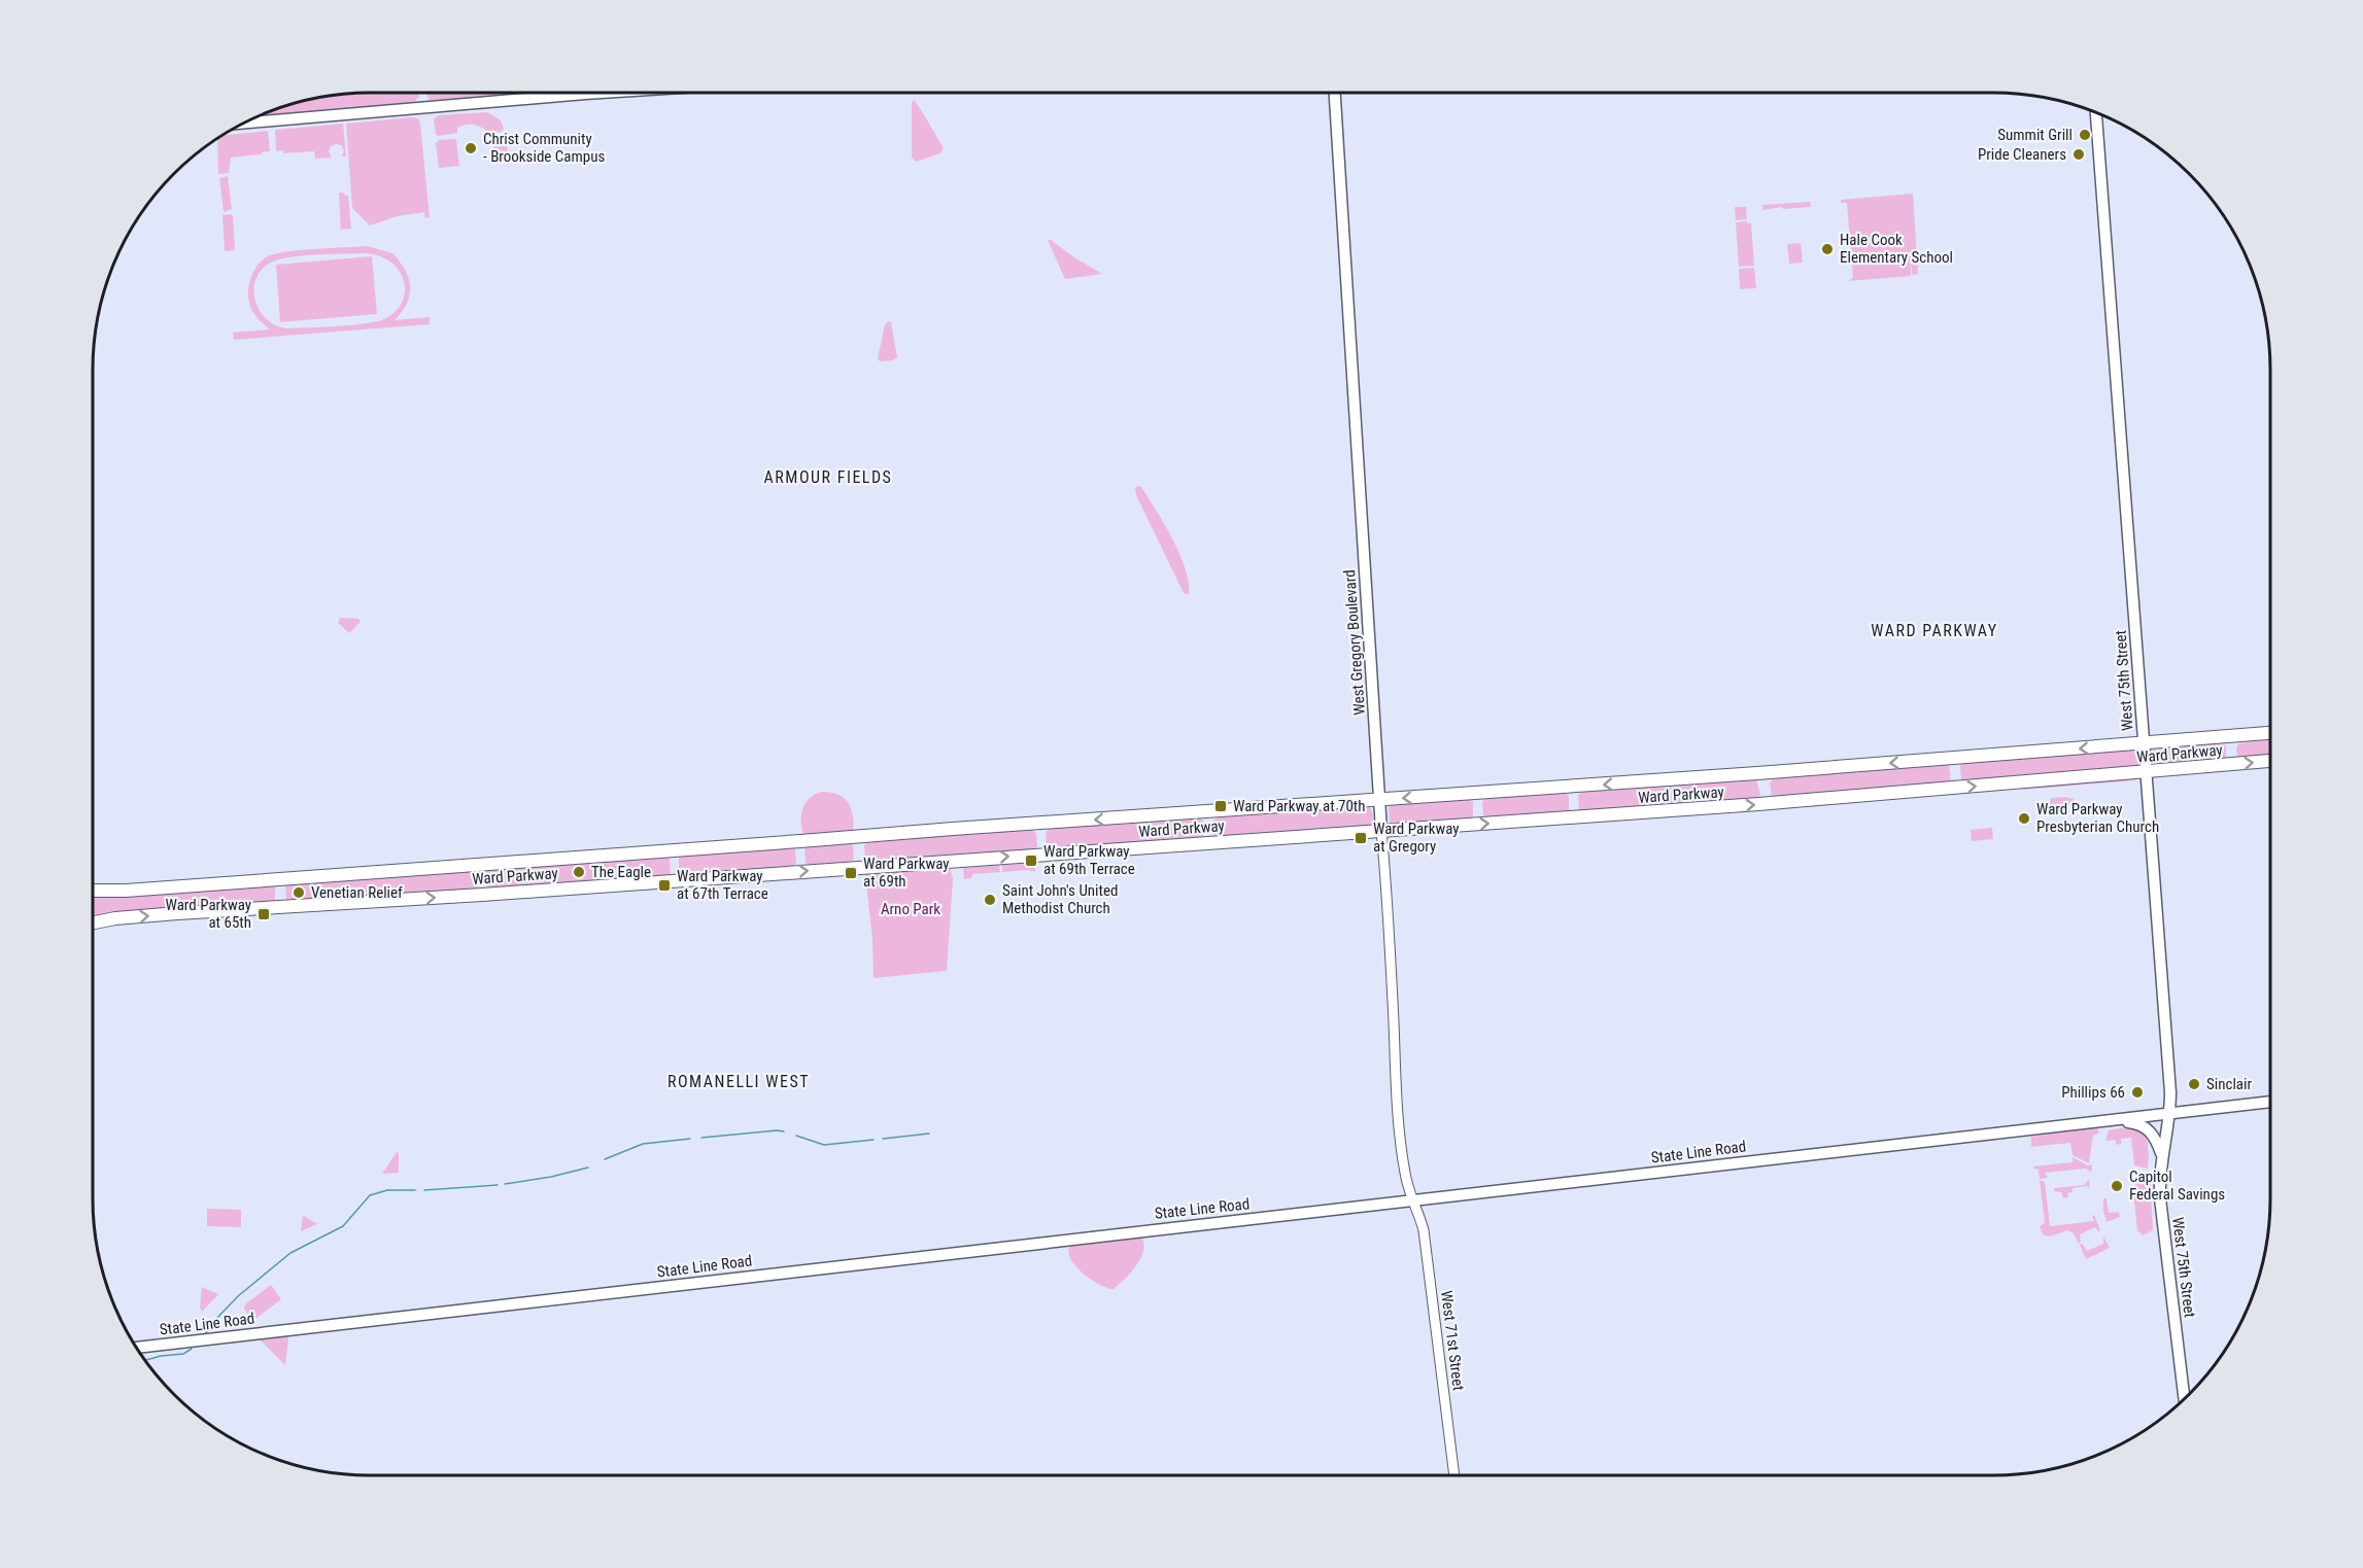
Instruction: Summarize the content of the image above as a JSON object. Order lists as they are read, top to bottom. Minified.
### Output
{"streets":{"main road":["West Gregory Boulevard","West 75th Street","Ward Parkway","State Line Road"],"street":["West 71st Street"]},"crossings":[["West Gregory Boulevard","Ward Parkway"],["West Gregory Boulevard","State Line Road"],["West Gregory Boulevard","West 71st Street"],["West 75th Street","Ward Parkway"],["West 75th Street","State Line Road"],["State Line Road","West 71st Street"]],"districts":["ARMOUR FIELDS","WARD PARKWAY","ROMANELLI WEST"],"parks":["Arno Park"],"places":{"other":["Summit Grill","Christ Community - Brookside Campus","Pride Cleaners","Hale Cook Elementary School","Ward Parkway Presbyterian Church","The Eagle","Venetian Relief","Saint John's United Methodist Church","Sinclair","Phillips 66","Capitol Federal Savings"],"transit":["Ward Parkway at 70th","Ward Parkway at Gregory","Ward Parkway at 69th Terrace","Ward Parkway at 69th","Ward Parkway at 67th Terrace","Ward Parkway at 65th"]}}
